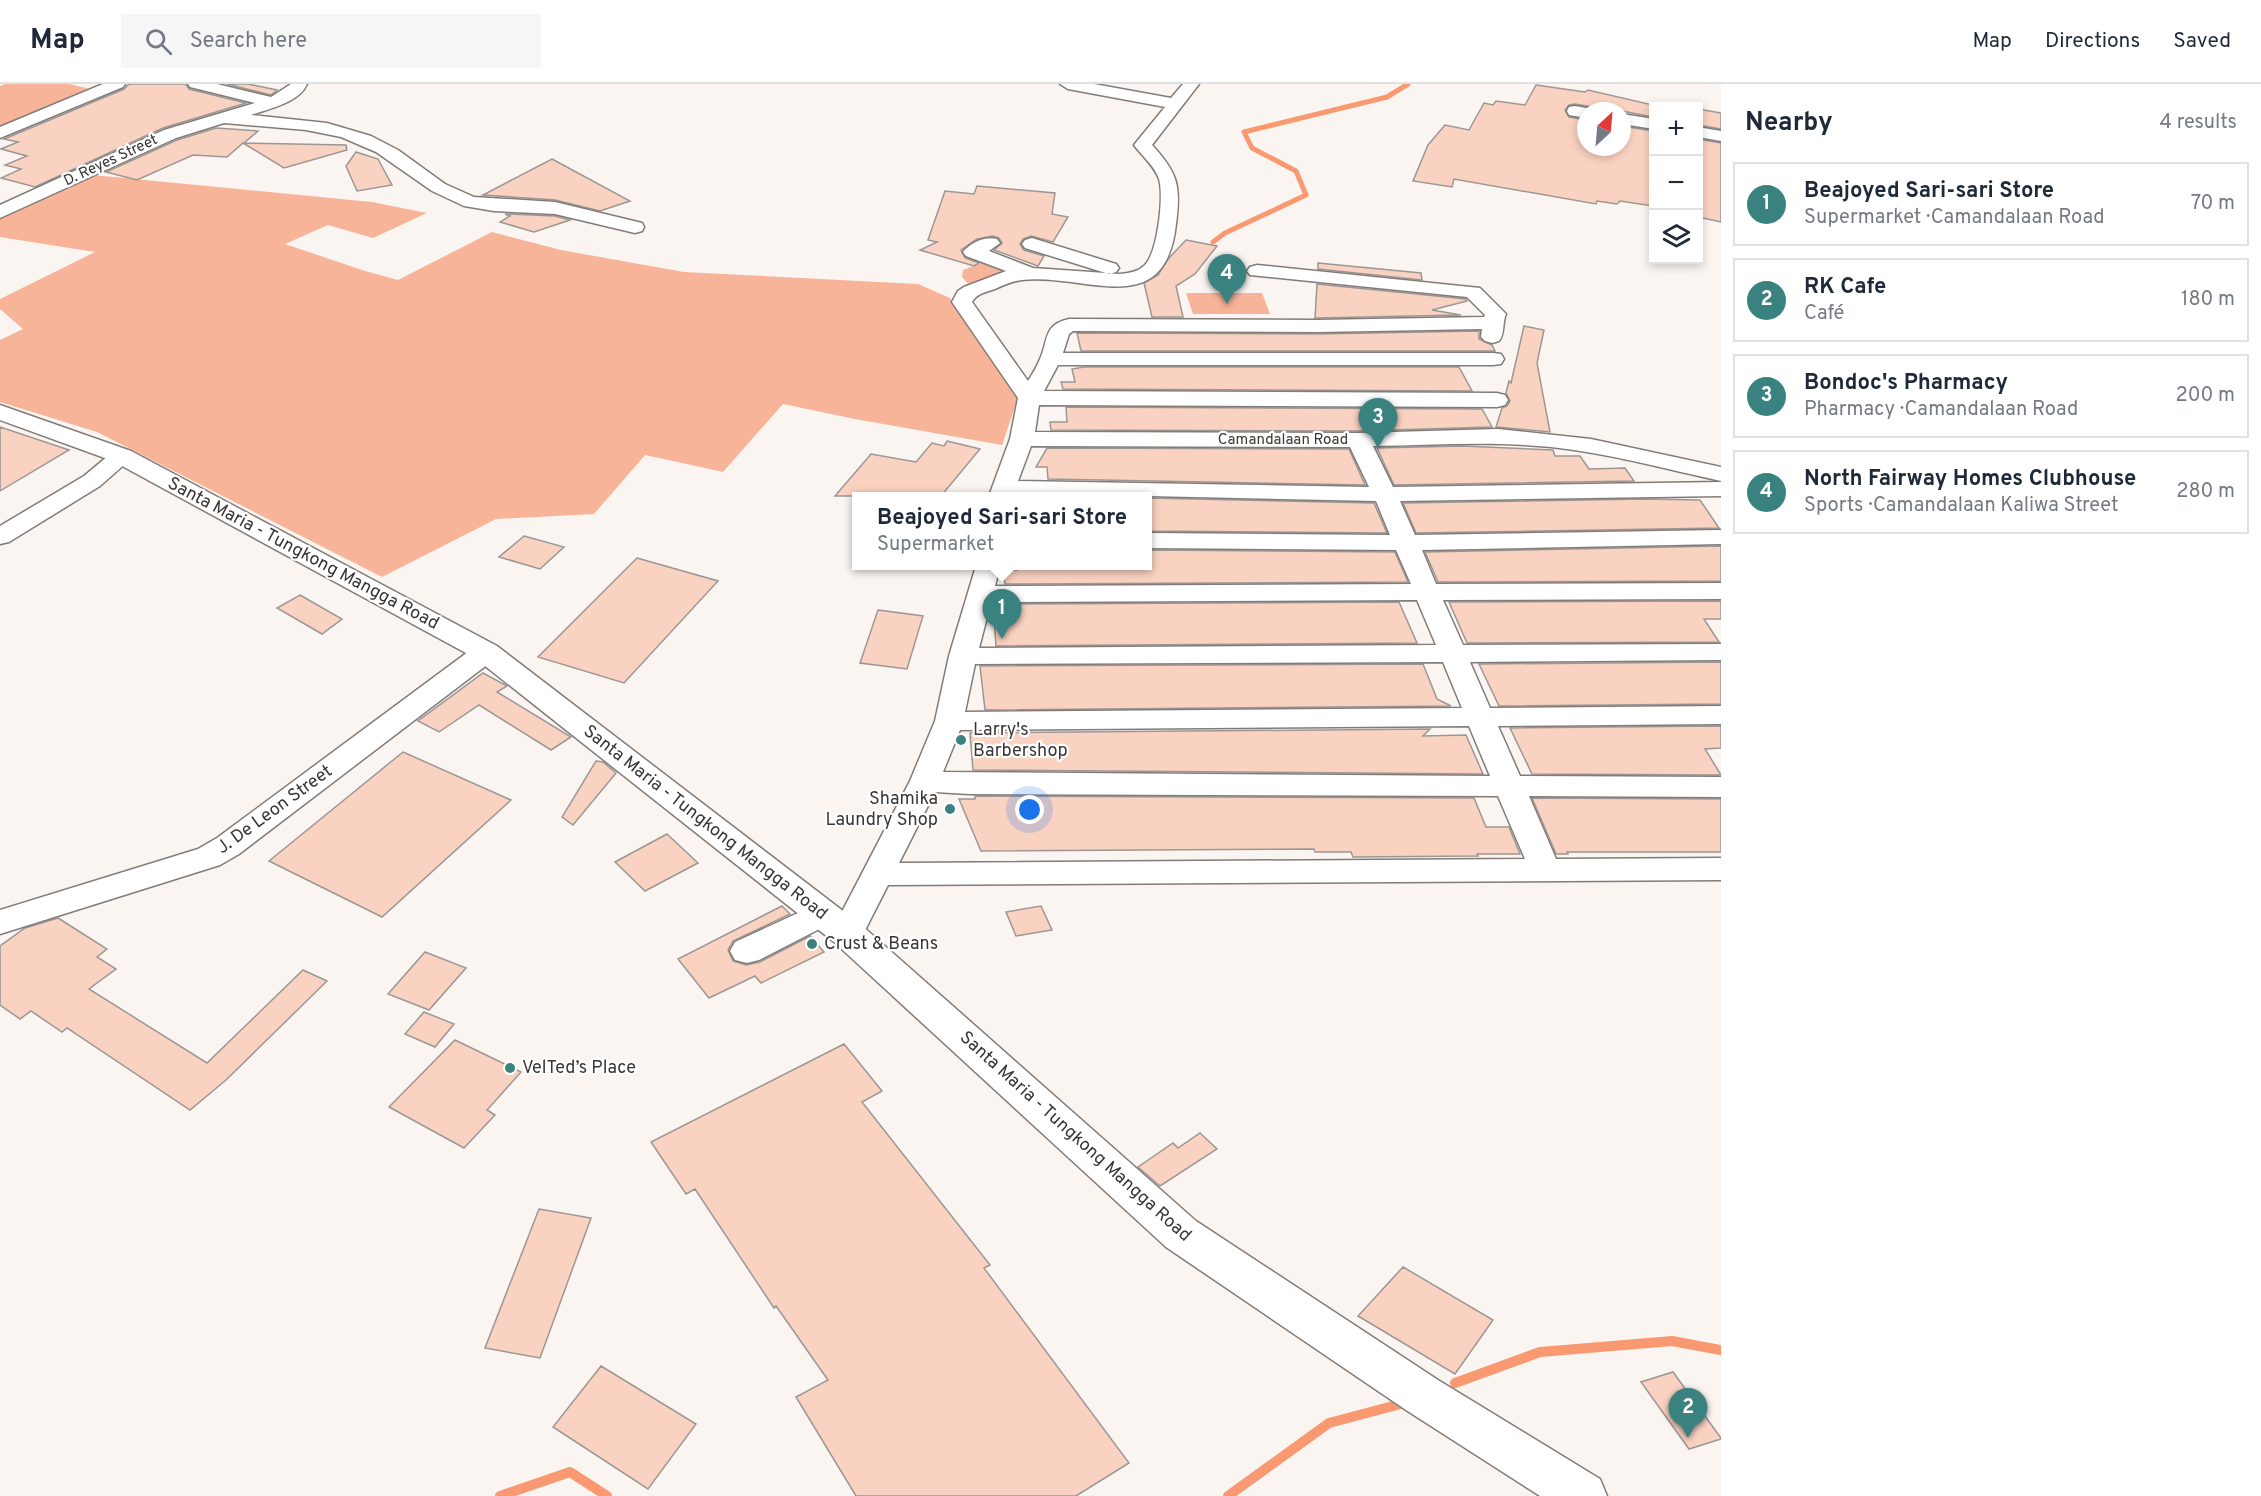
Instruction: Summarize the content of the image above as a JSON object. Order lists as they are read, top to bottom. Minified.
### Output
{"streets":{"main road":["Santa Maria - Tungkong Mangga Road"],"street":["D. Reyes Street","Camandalaan Road","J. De Leon Street"]},"crossings":[["Santa Maria - Tungkong Mangga Road","J. De Leon Street"]],"places":["Larry's Barbershop","Shamika Laundry Shop","Crust & Beans","VelTed’s Place"],"north":"top right","page":{"header":"Map","search":"Search here","nav":["Map","Directions","Saved"],"heading":["Nearby","4 results"],"map_buttons":["+","−"],"list":[{"mark":"1","name":"Beajoyed Sari-sari Store","note":"Supermarket · Camandalaan Road","value":"70 m"},{"mark":"2","name":"RK Cafe","note":"Café","value":"180 m"},{"mark":"3","name":"Bondoc's Pharmacy","note":"Pharmacy · Camandalaan Road","value":"200 m"},{"mark":"4","name":"North Fairway Homes Clubhouse","note":"Sports · Camandalaan Kaliwa Street","value":"280 m"}],"pins":["4","3","1","2"],"popup":["Beajoyed Sari-sari Store","Supermarket"]}}
